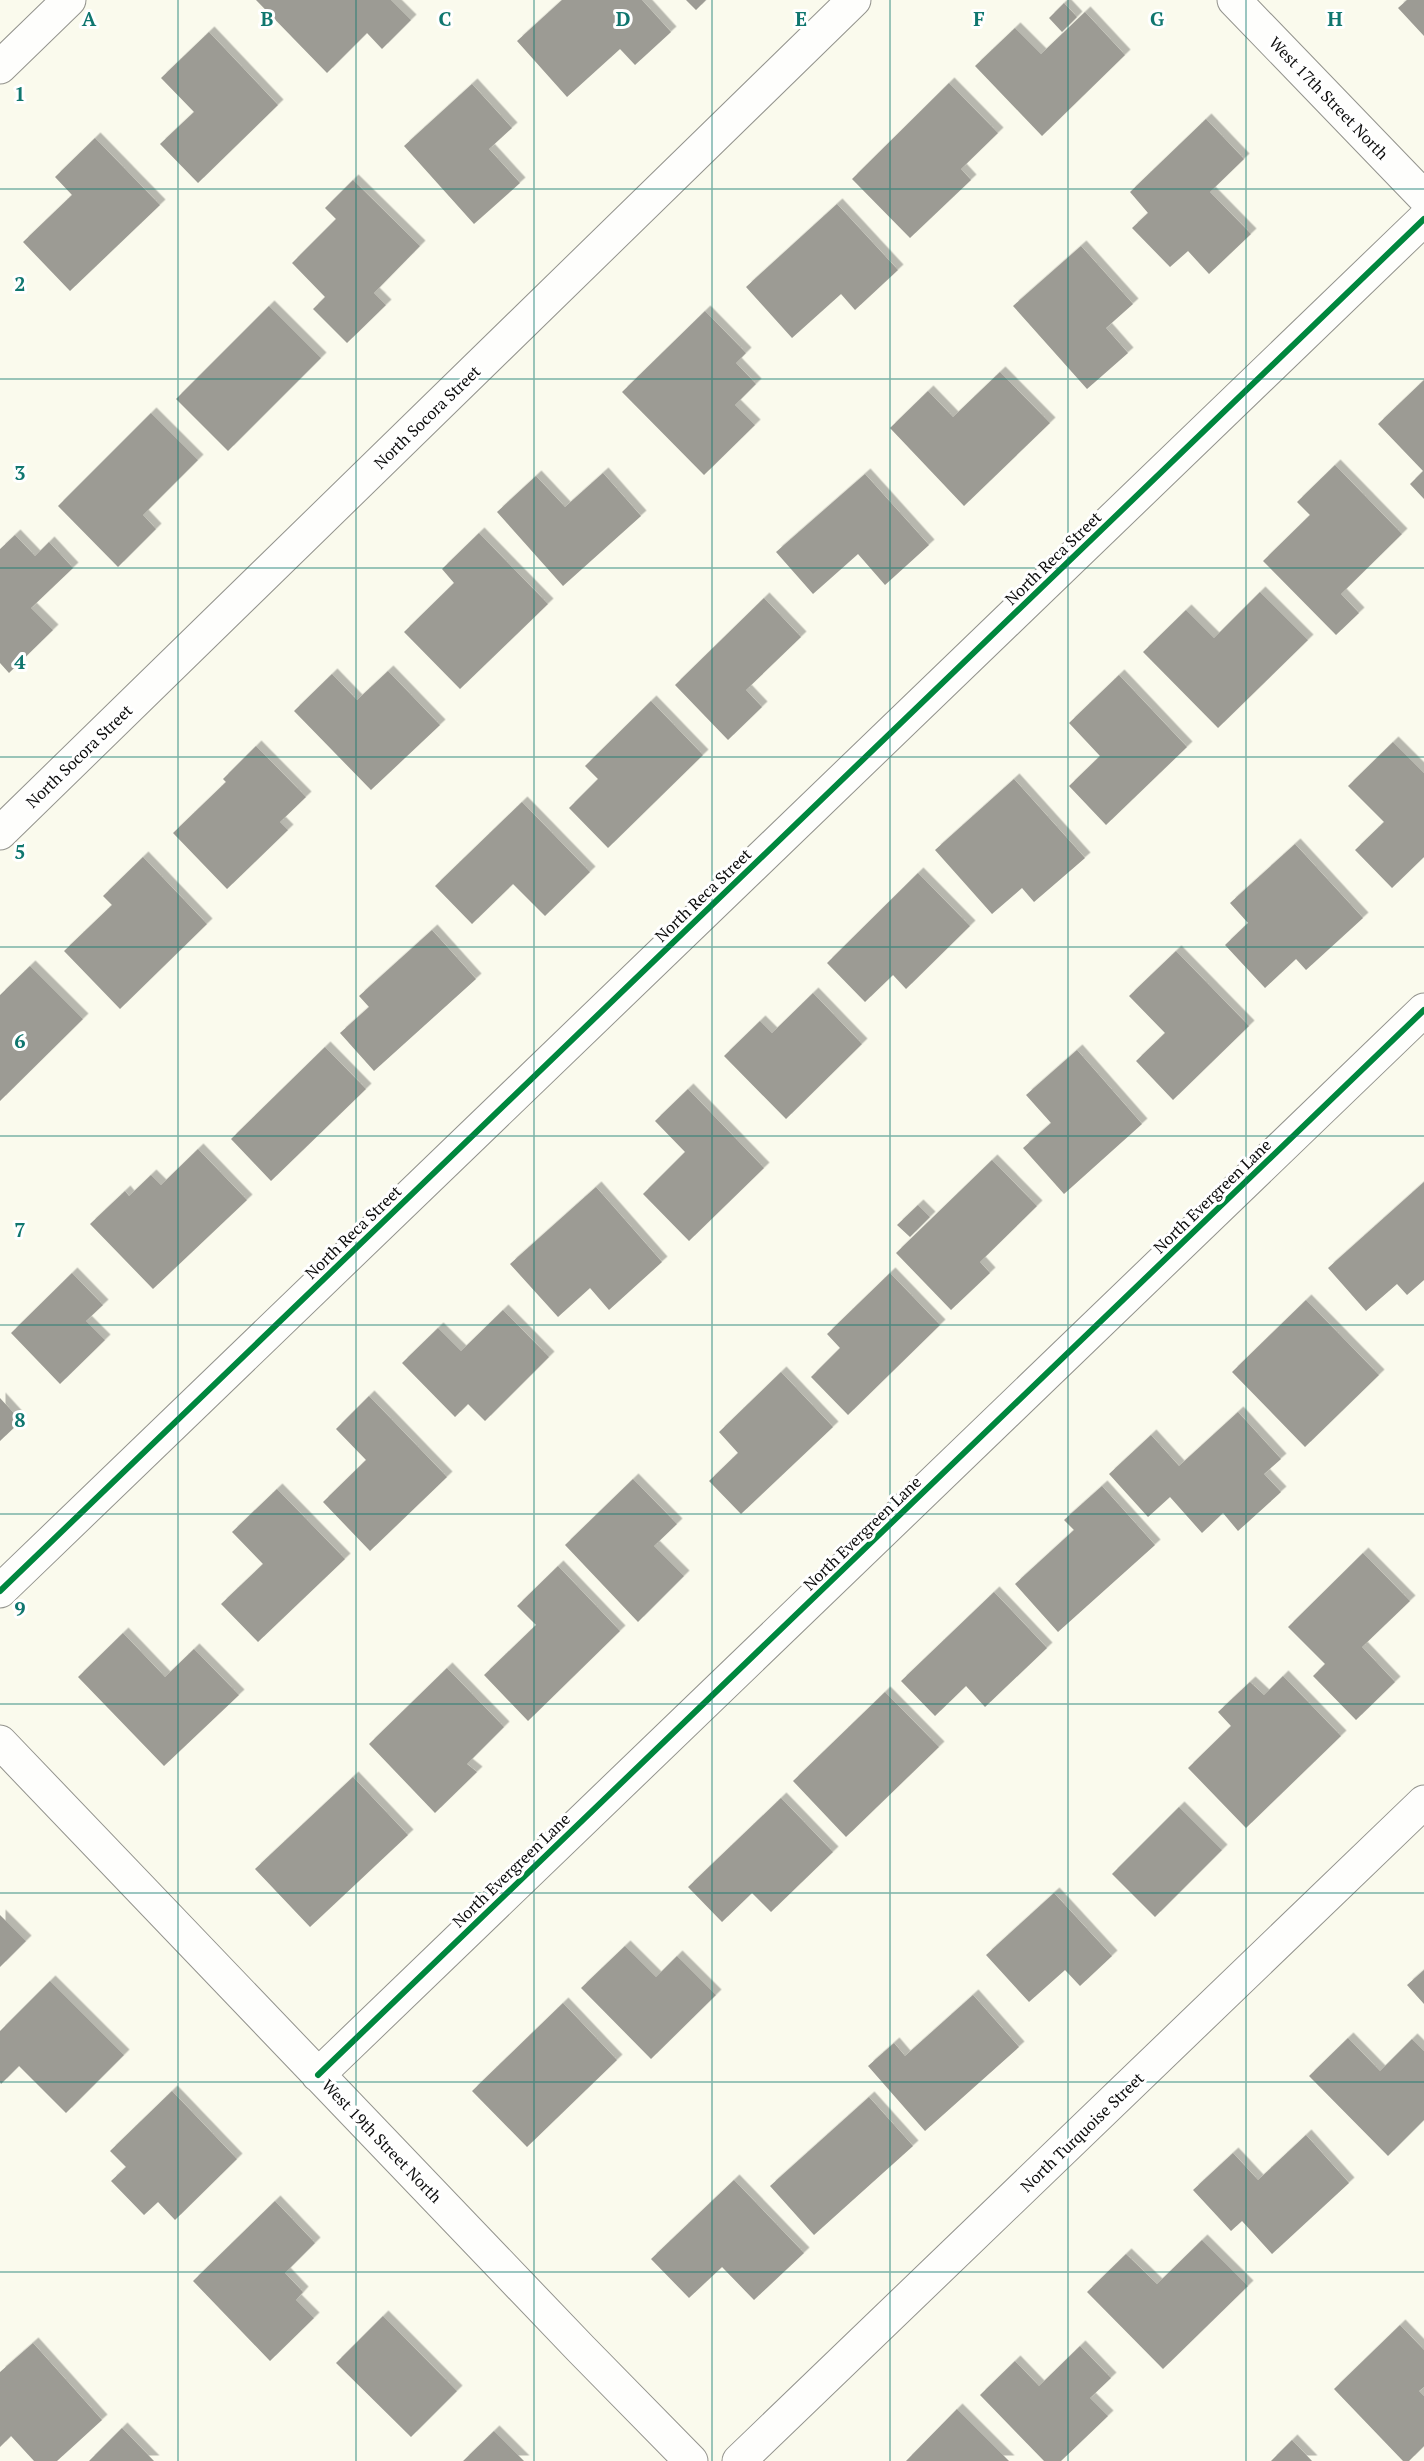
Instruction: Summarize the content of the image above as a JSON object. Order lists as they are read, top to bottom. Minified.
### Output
{"streets":{"street":["West 17th Street North","North Socora Street","North Reca Street","North Evergreen Lane","North Turquoise Street","West 19th Street North"]},"crossings":[["North Evergreen Lane","West 19th Street North"]],"grid":{"columns":["A","B","C","D","E","F","G","H"],"rows":["1","2","3","4","5","6","7","8","9"]}}
